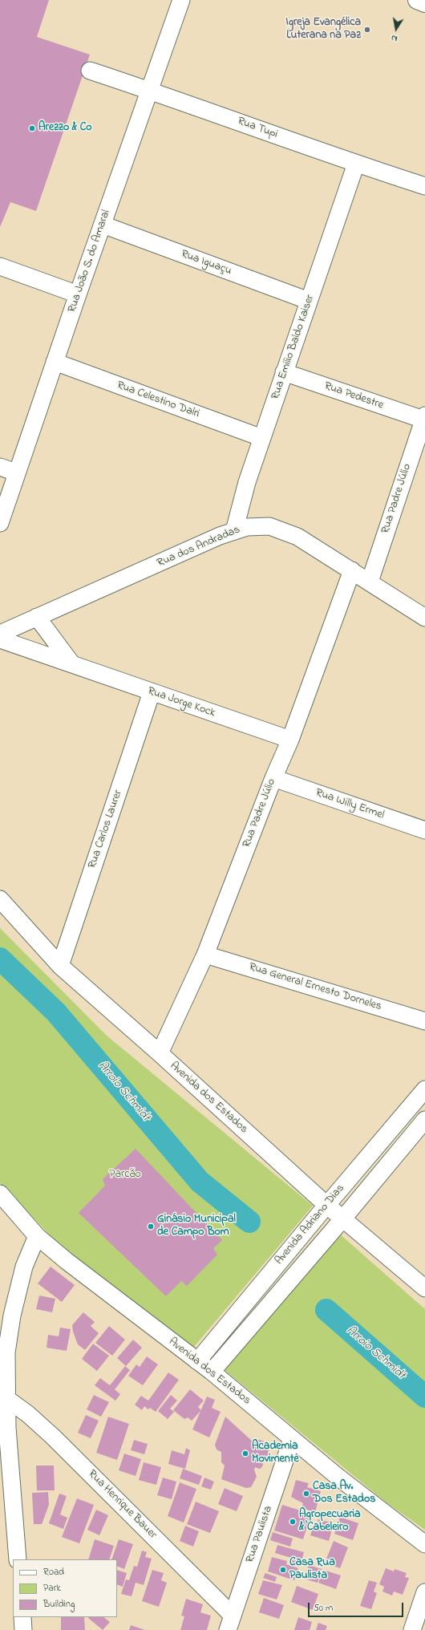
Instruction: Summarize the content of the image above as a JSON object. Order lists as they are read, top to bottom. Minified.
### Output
{"streets":{"street":["Rua Tupi","Rua João S. do Amaral","Rua Iguaçu","Rua Emilio Baldo Kaiser","Rua Pedestre","Rua Celestino Dalri","Rua Padre Júlio","Rua dos Andradas","Rua Jorge Kock","Rua Willy Ermel","Rua Carlos Laurer","Rua General Ernesto Dorneles","Avenida dos Estados","Avenida Adriano Dias","Rua Henrique Bauer","Rua Paulista"]},"crossings":[["Rua Tupi","Rua João S. do Amaral"],["Rua Tupi","Rua Emilio Baldo Kaiser"],["Rua João S. do Amaral","Rua Iguaçu"],["Rua João S. do Amaral","Rua Celestino Dalri"],["Rua Iguaçu","Rua Emilio Baldo Kaiser"],["Rua Emilio Baldo Kaiser","Rua Pedestre"],["Rua Emilio Baldo Kaiser","Rua Celestino Dalri"],["Rua Emilio Baldo Kaiser","Rua dos Andradas"],["Rua Pedestre","Rua Padre Júlio"],["Rua Padre Júlio","Rua dos Andradas"],["Rua Padre Júlio","Rua Jorge Kock"],["Rua Padre Júlio","Rua Willy Ermel"],["Rua Padre Júlio","Rua General Ernesto Dorneles"],["Rua Padre Júlio","Avenida dos Estados"],["Rua Jorge Kock","Rua Carlos Laurer"],["Rua Carlos Laurer","Avenida dos Estados"],["Avenida dos Estados","Avenida Adriano Dias"],["Avenida dos Estados","Rua Paulista"],["Rua Henrique Bauer","Rua Paulista"]],"water":["Arroio Schmidt"],"parks":["Parcão"],"places":["Igreja Evangélica Luterana na Paz","Arezzo & Co","Ginásio Municipal de Campo Bom","Academia Movimente","Casa Av. Dos Estados","Agropecuaria & Cabeleiro","Casa Rua Paulista"],"legend":["Road","Park","Building"],"scale_bar":"50 m","north":"bottom"}
